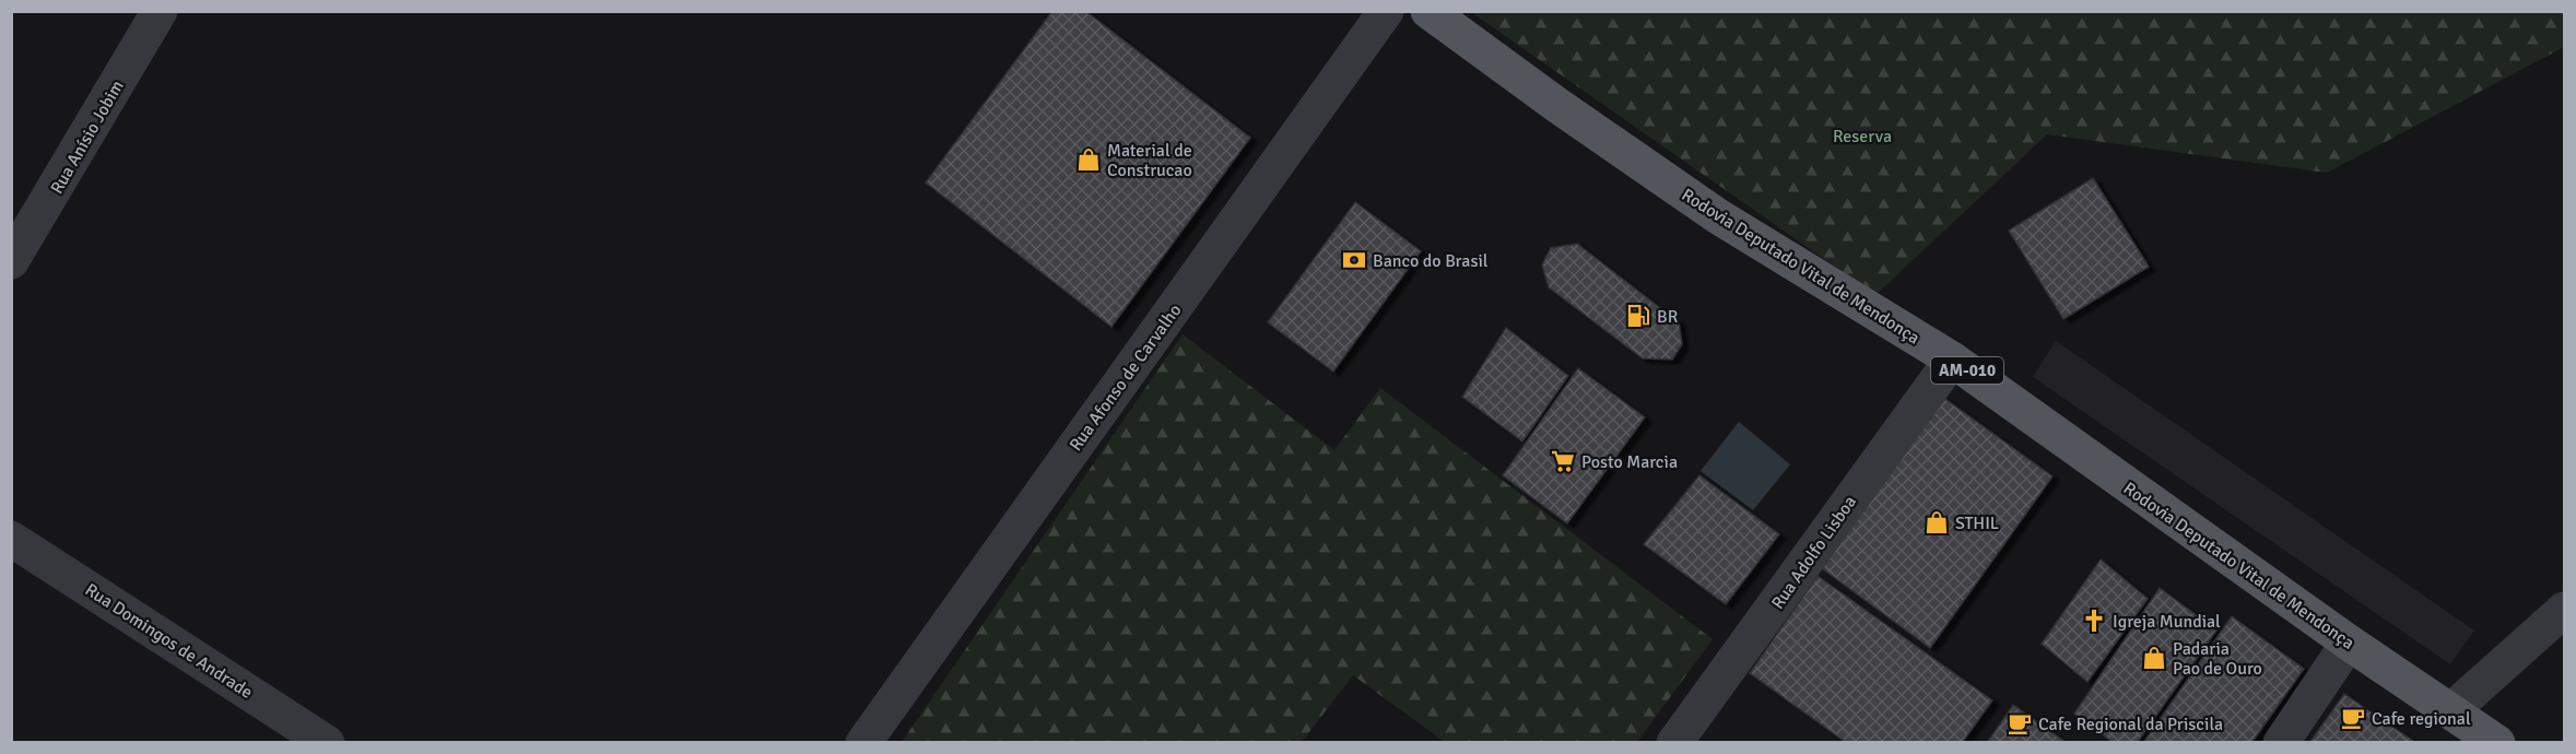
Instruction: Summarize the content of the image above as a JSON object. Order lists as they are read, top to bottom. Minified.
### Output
{"streets":{"main road":["Rodovia Deputado Vital de Mendonça","AM-010"],"street":["Rua Anísio Jobim","Rua Afonso de Carvalho","Rua Adolfo Lisboa","Rua Domingos de Andrade"]},"crossings":[["Rodovia Deputado Vital de Mendonça","Rua Adolfo Lisboa"]],"parks":["Reserva"],"places":{"shop":["Material de Construcao","STHIL","Padaria Pao de Ouro"],"bank":["Banco do Brasil"],"fuel station":["BR"],"supermarket":["Posto Marcia"],"church":["Igreja Mundial"],"cafe":["Cafe regional","Cafe Regional da Priscila"]}}
